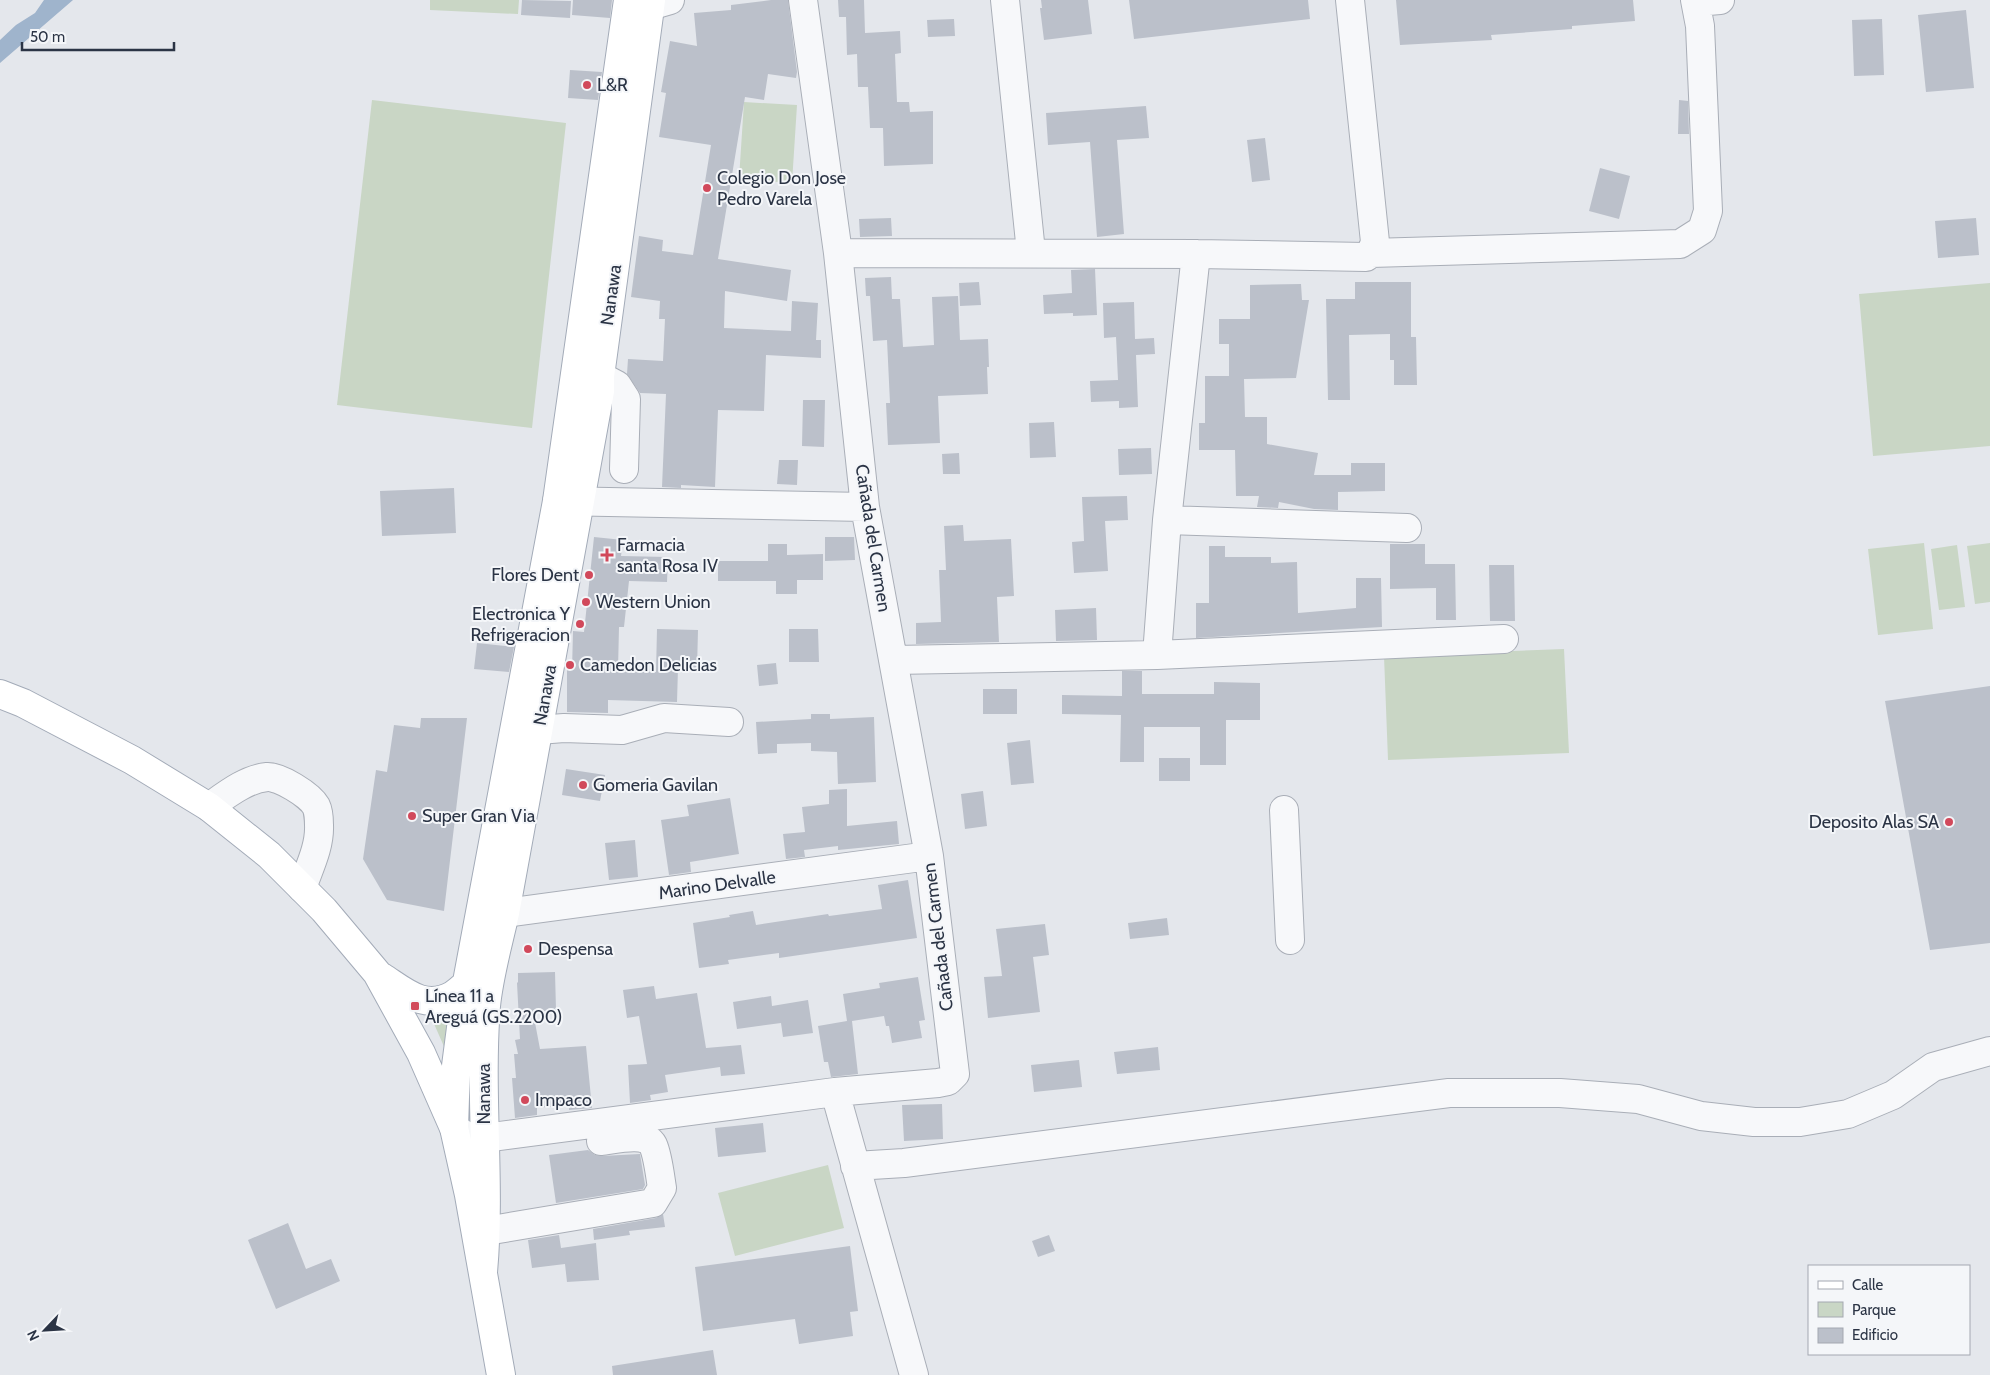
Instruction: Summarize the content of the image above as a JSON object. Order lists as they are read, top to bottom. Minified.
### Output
{"streets":{"main road":["Nanawa"],"street":["Cañada del Carmen","Marino Delvalle"]},"crossings":[["Nanawa","Marino Delvalle"],["Cañada del Carmen","Marino Delvalle"]],"places":{"other":["L&R","Colegio Don Jose Pedro Varela","Flores Dent","Western Union","Electronica Y Refrigeracion","Camedon Delicias","Gomeria Gavilan","Super Gran Via","Deposito Alas SA","Despensa","Impaco"],"health":["Farmacia santa Rosa IV"],"transit":["Línea 11 a Areguá (GS.2200)"]},"legend":["Calle","Parque","Edificio"],"scale_bar":"50 m","north":"bottom left"}
